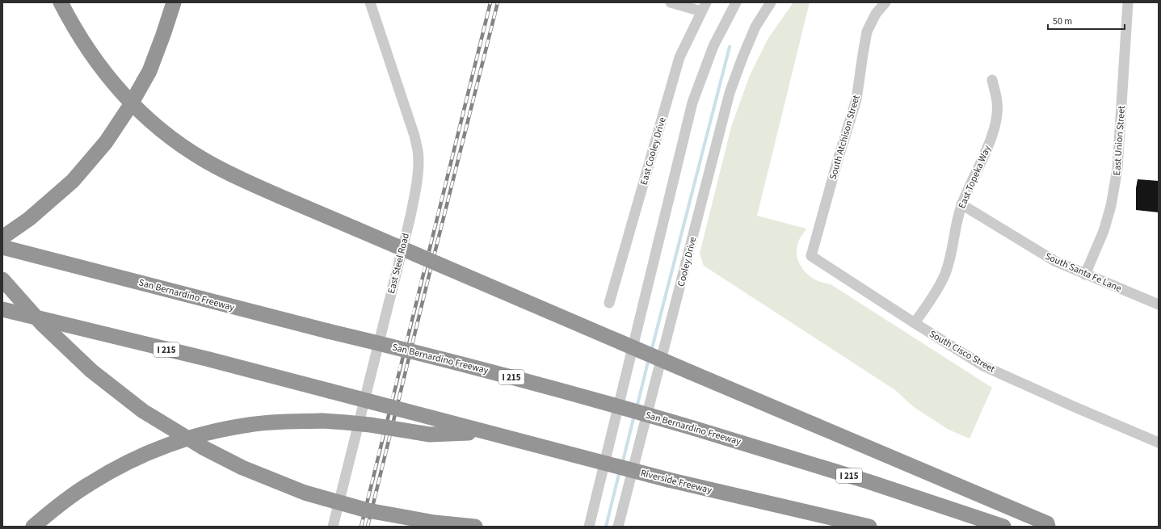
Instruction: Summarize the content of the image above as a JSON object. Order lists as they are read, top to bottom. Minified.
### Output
{"streets":{"highway":["San Bernardino Freeway","I 215","Riverside Freeway"],"street":["South Atchison Street","East Union Street","East Cooley Drive","East Topeka Way","Cooley Drive","East Steel Road","South Santa Fe Lane","South Cisco Street"]},"crossings":[["South Atchison Street","South Cisco Street"],["East Union Street","South Santa Fe Lane"],["East Topeka Way","South Santa Fe Lane"],["East Topeka Way","South Cisco Street"],["I 215","Riverside Freeway"]],"scale_bar":"50 m"}
